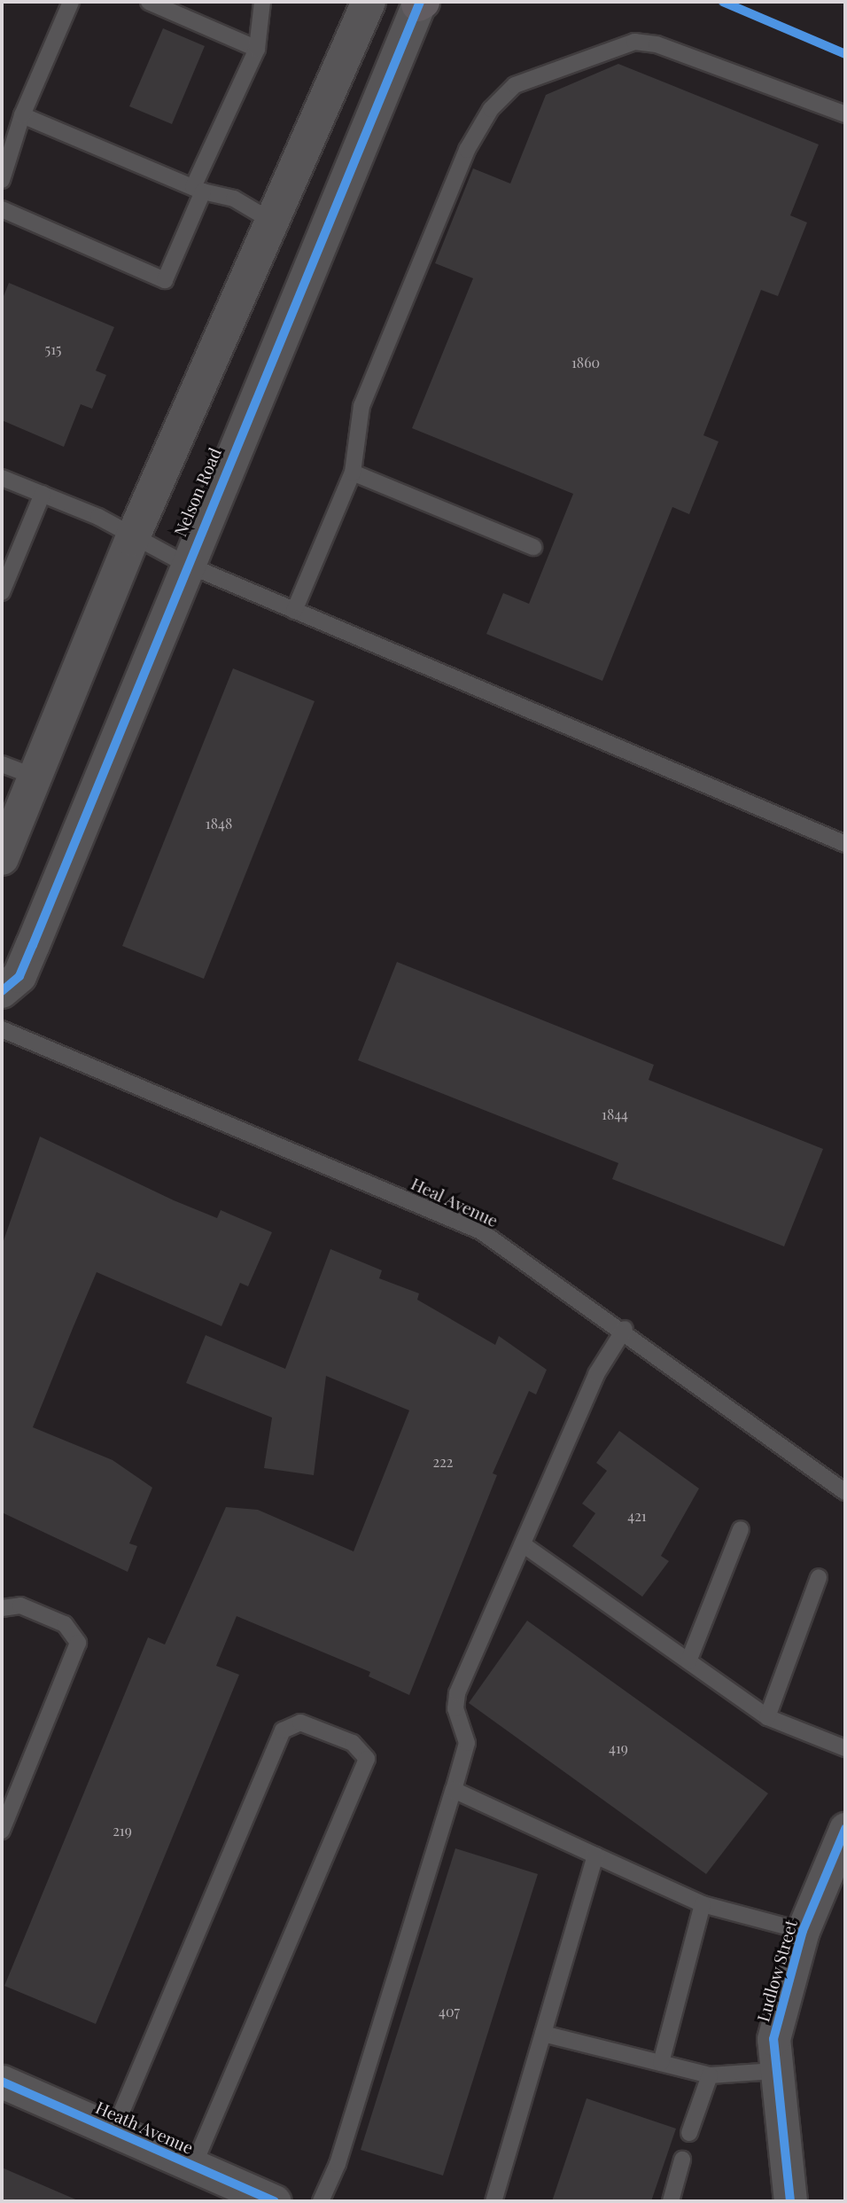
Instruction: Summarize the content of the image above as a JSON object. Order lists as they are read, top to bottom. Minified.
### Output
{"streets":{"street":["Nelson Road","Ludlow Street","Heath Avenue"],"lane":["Heal Avenue"]},"house_numbers":["515","1860","1848","1844","222","421","419","219","407"]}
